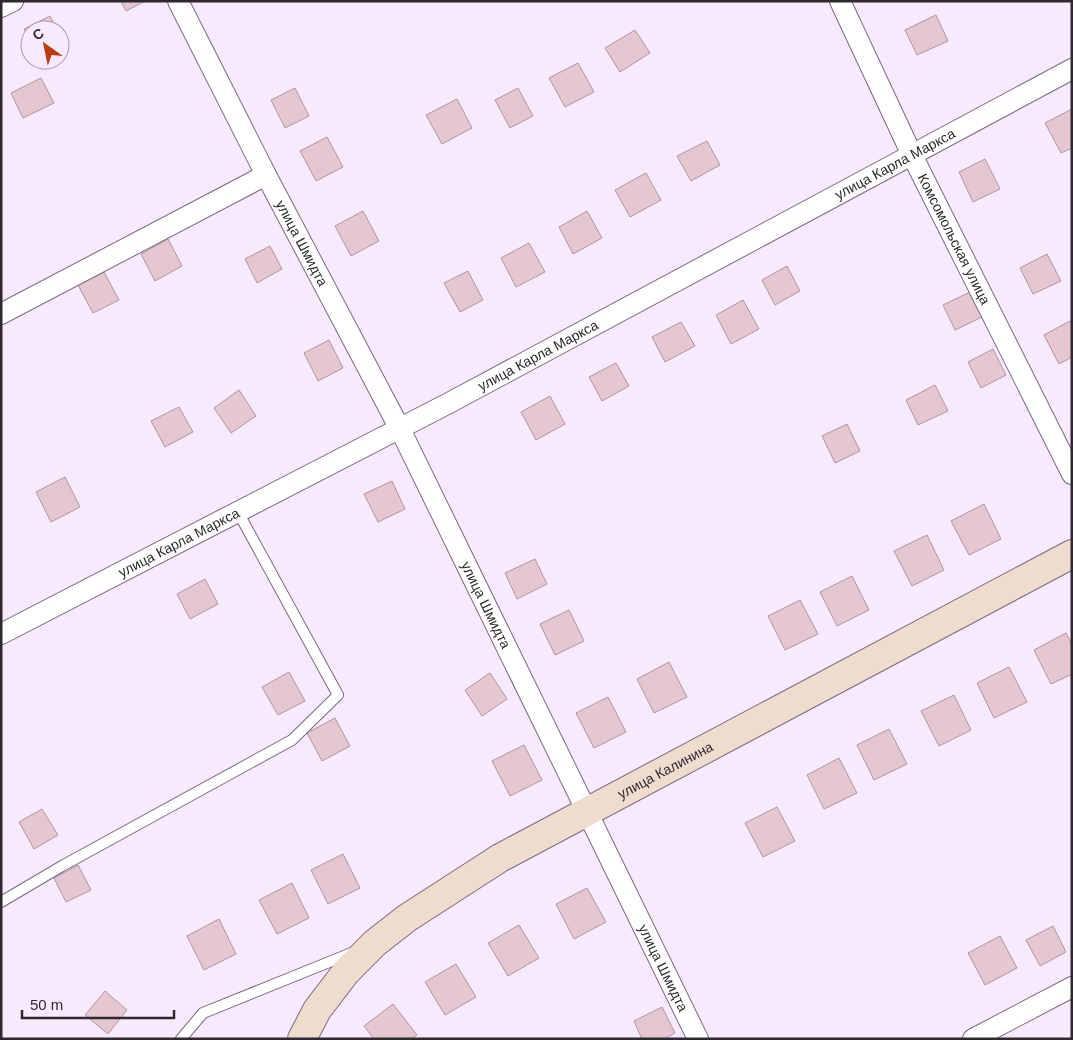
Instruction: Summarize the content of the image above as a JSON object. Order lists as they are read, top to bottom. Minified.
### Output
{"streets":{"main road":["улица Калинина"],"street":["улица Карла Маркса","Комсомольская улица","улица Шмидта"]},"crossings":[["улица Карла Маркса","Комсомольская улица"],["улица Карла Маркса","улица Шмидта"],["улица Шмидта","улица Калинина"]],"scale_bar":"50 m","north":"top left"}
